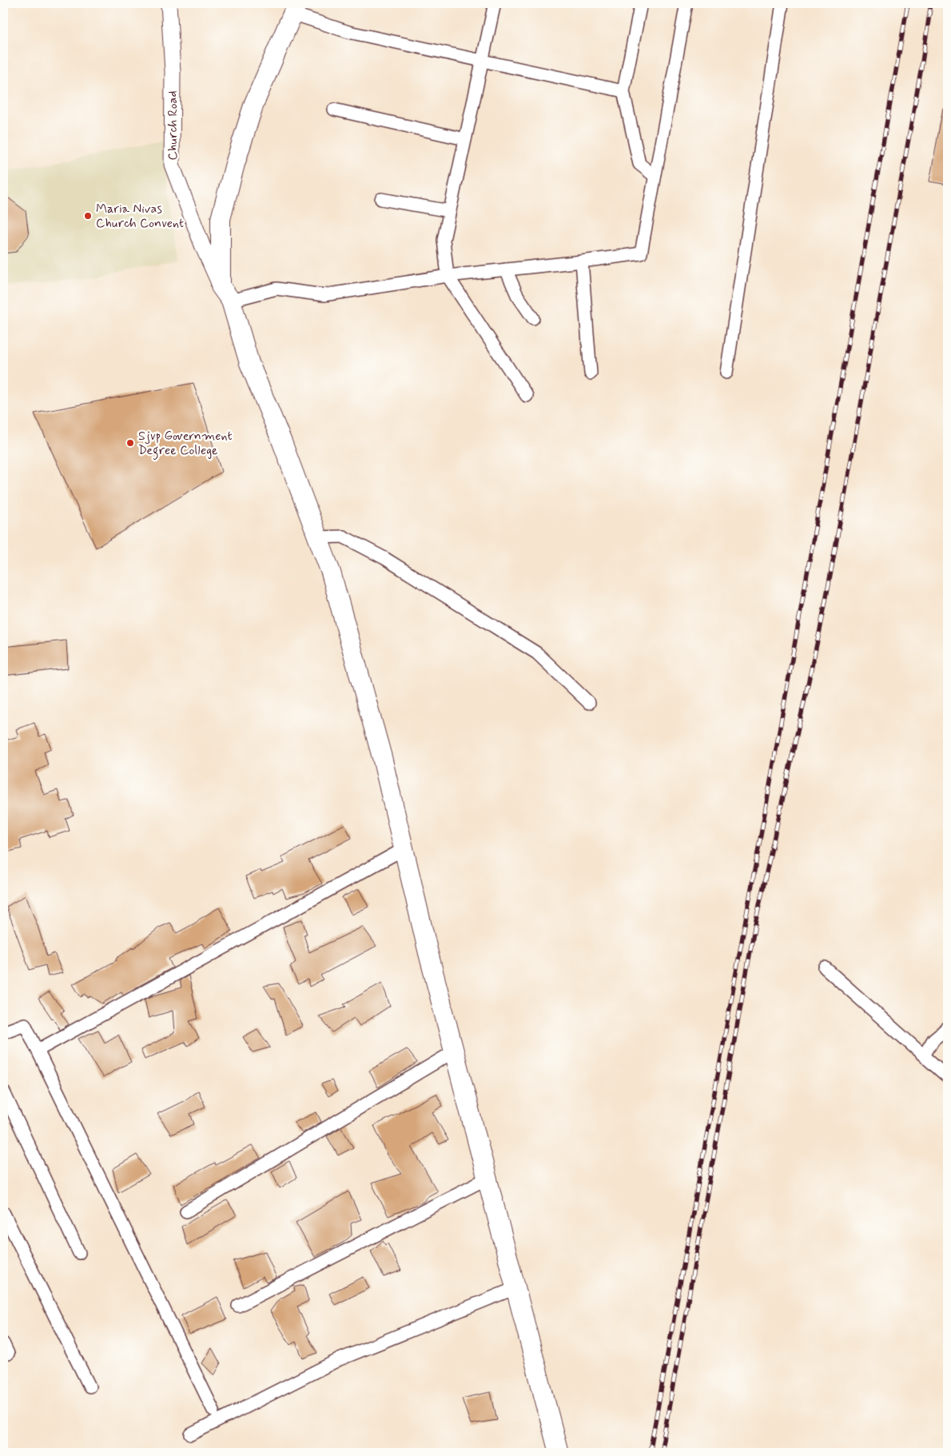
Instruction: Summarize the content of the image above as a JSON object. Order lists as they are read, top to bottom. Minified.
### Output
{"streets":{"street":["Church Road"]},"places":["Maria Nivas Church Convent","Sjvp Government Degree College"]}
